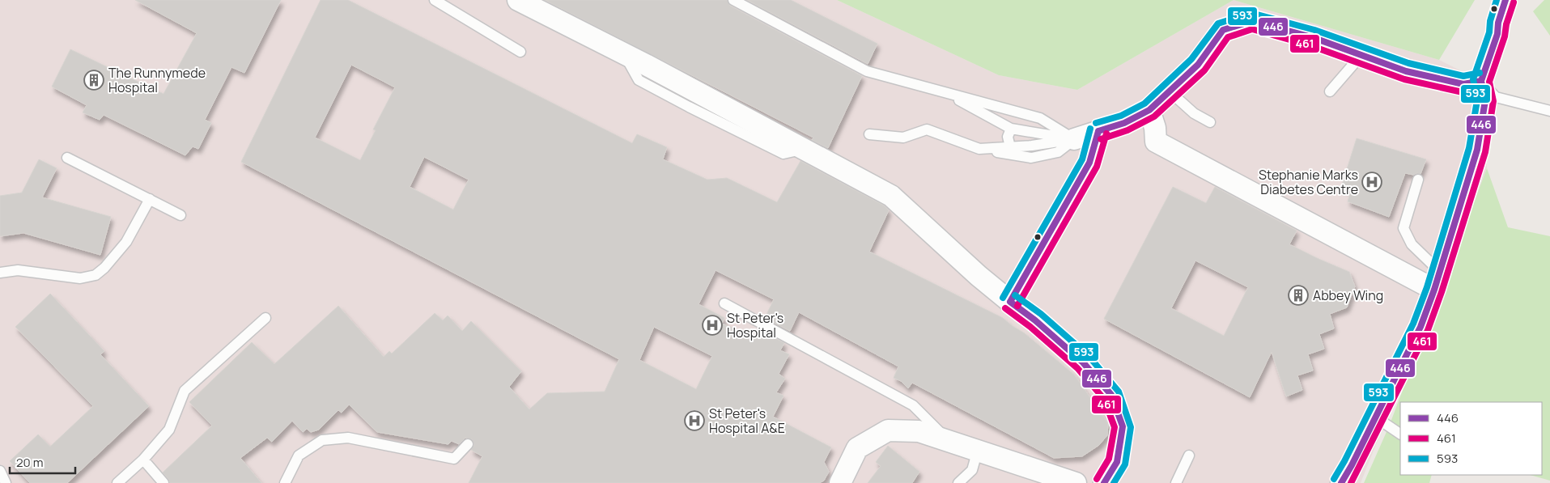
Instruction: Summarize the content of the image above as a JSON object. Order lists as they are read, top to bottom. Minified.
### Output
{"places":{"building":["The Runnymede Hospital","Abbey Wing"],"hospital":["Stephanie Marks Diabetes Centre","St Peter's Hospital","St Peter's Hospital A&E"]},"lines":["transit line 446","transit line 593","transit line 461"],"legend":["446","461","593"],"scale_bar":"20 m"}
